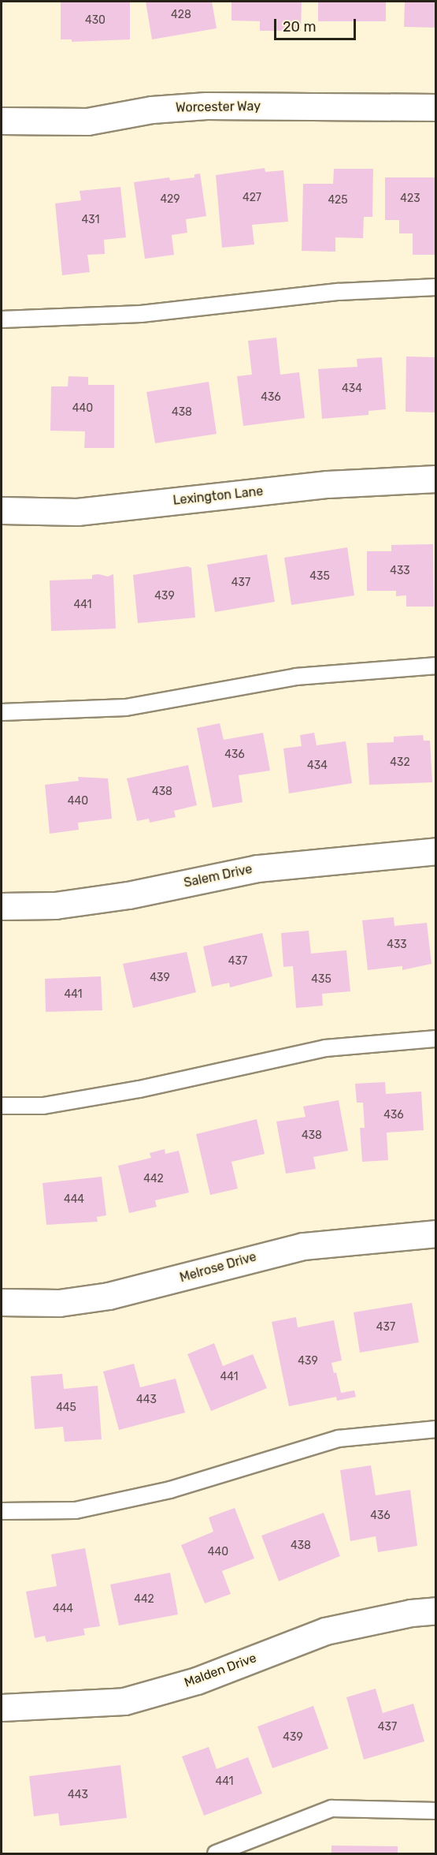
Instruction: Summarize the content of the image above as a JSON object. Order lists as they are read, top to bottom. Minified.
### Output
{"streets":{"street":["Worcester Way","Lexington Lane","Salem Drive","Melrose Drive","Malden Drive"]},"house_numbers":["428","430","427","423","429","425","431","434","436","440","438","433","435","437","439","441","436","432","434","438","440","433","437","439","435","441","436","438","442","444","437","439","441","443","445","436","438","440","442","444","437","439","441","443"],"scale_bar":"20 m"}
